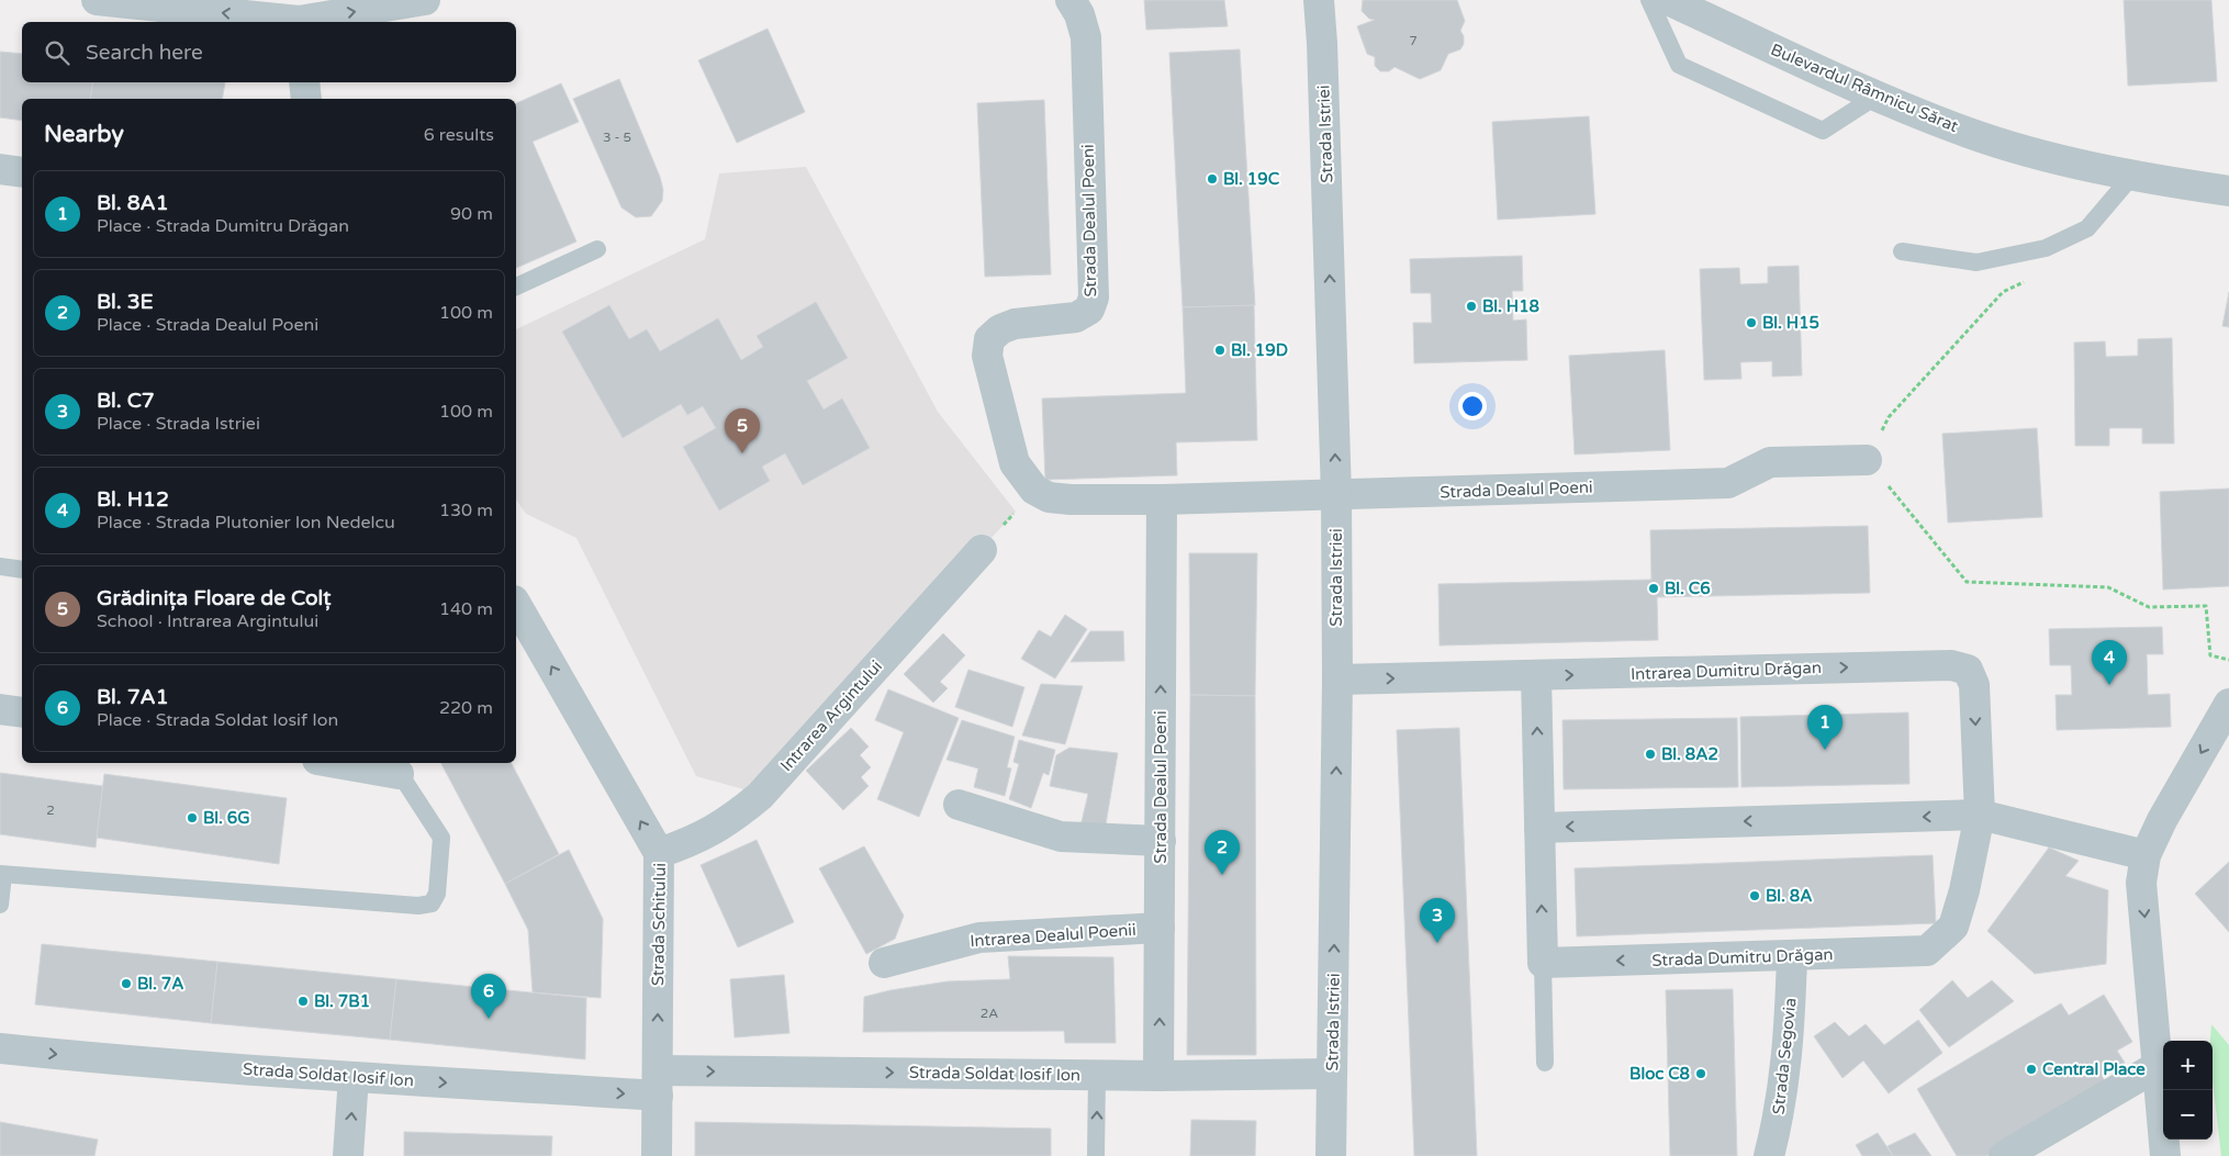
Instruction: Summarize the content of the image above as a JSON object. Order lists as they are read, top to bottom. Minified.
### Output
{"streets":{"street":["Bulevardul Râmnicu Sărat","Strada Istriei","Strada Dealul Poeni","Intrarea Dumitru Drăgan","Intrarea Argintului","Strada Schitului","Intrarea Dealul Poenii","Strada Dumitru Drăgan","Strada Segovia","Strada Soldat Iosif Ion"]},"crossings":[["Strada Istriei","Strada Dealul Poeni"],["Strada Istriei","Intrarea Dumitru Drăgan"],["Strada Istriei","Strada Soldat Iosif Ion"],["Strada Dealul Poeni","Intrarea Dealul Poenii"],["Strada Dealul Poeni","Strada Soldat Iosif Ion"],["Intrarea Dumitru Drăgan","Strada Dumitru Drăgan"],["Intrarea Argintului","Strada Schitului"],["Strada Schitului","Strada Soldat Iosif Ion"],["Strada Dumitru Drăgan","Strada Segovia"]],"one_way":["Strada Schitului","Strada Soldat Iosif Ion"],"places":["Bl. 19C","Bl. H18","Bl. H15","Bl. 19D","Bl. C6","Bl. 8A2","Bl. 6G","Bl. 8A","Bl. 7A","Bl. 7B1","Central Place","Bloc C8"],"house_numbers":["7","3 - 5","2","2A"],"page":{"search":"Search here","heading":["Nearby","6 results"],"list":[{"mark":"1","name":"Bl. 8A1","note":"Place · Strada Dumitru Drăgan","value":"90 m"},{"mark":"2","name":"Bl. 3E","note":"Place · Strada Dealul Poeni","value":"100 m"},{"mark":"3","name":"Bl. C7","note":"Place · Strada Istriei","value":"100 m"},{"mark":"4","name":"Bl. H12","note":"Place · Strada Plutonier Ion Nedelcu","value":"130 m"},{"mark":"5","name":"Grădinița Floare de Colț","note":"School · Intrarea Argintului","value":"140 m"},{"mark":"6","name":"Bl. 7A1","note":"Place · Strada Soldat Iosif Ion","value":"220 m"}],"pins":["5","4","1","2","3","6"],"map_buttons":["+","−"]}}
